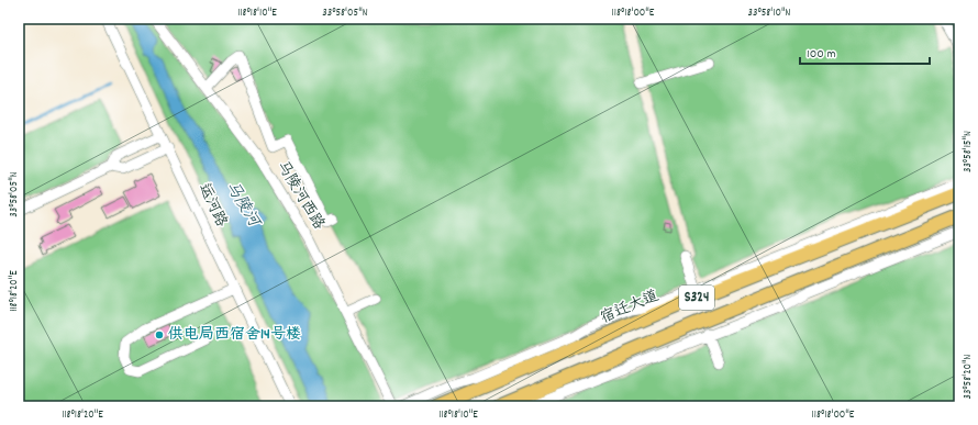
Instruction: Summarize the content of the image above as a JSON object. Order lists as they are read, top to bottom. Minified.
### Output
{"streets":{"main road":["S324","宿迁大道"],"street":["马陵河西路","运河路"]},"water":["马陵河"],"places":["供电局西宿舍14号楼"],"scale_bar":"100 m","coordinates":["118°18'10\"E","33°58'05\"N","118°18'00\"E","33°58'10\"N","33°58'15\"N","118°18'20\"E","33°58'20\"N"]}
